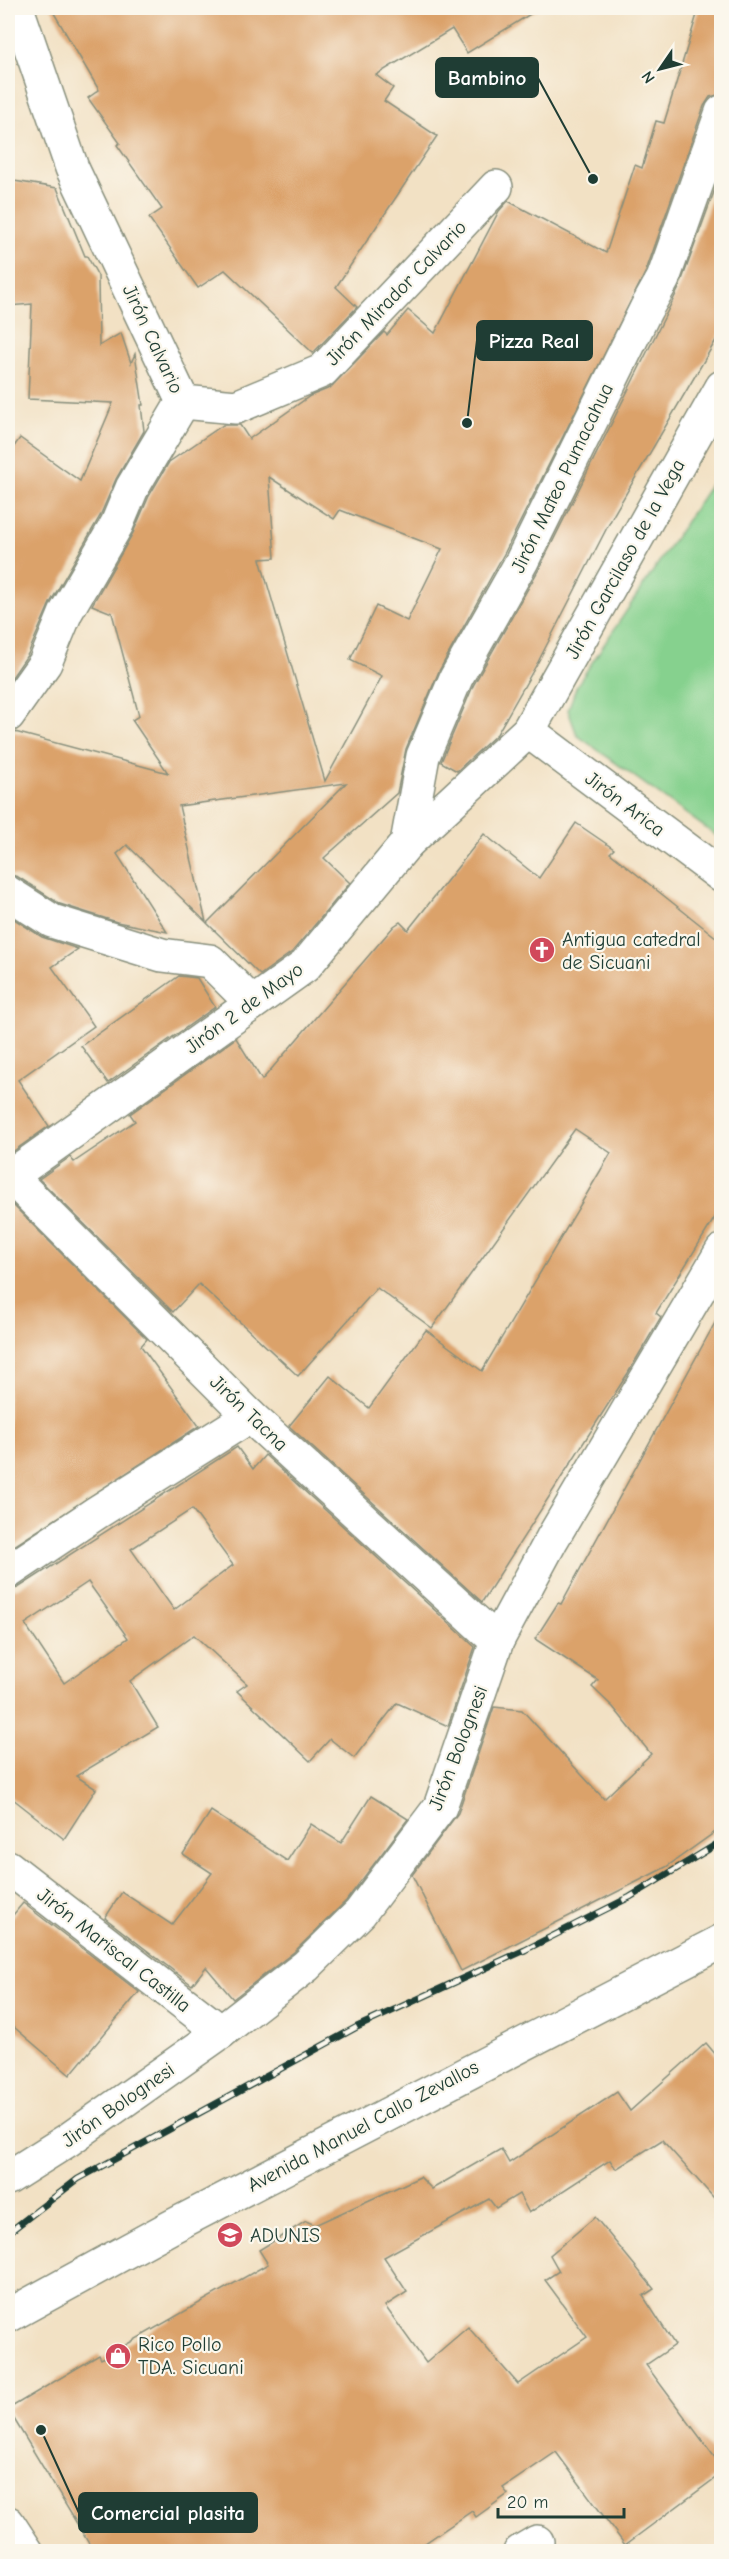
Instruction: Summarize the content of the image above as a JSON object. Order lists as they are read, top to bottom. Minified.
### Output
{"streets":{"street":["Jirón Mirador Calvario","Jirón Calvario","Jirón Mateo Pumacahua","Jirón Garcilaso de la Vega","Jirón Arica","Jirón 2 de Mayo","Jirón Tacna","Jirón Bolognesi","Jirón Mariscal Castilla","Avenida Manuel Callo Zevallos"]},"crossings":[["Jirón Mirador Calvario","Jirón Calvario"],["Jirón Mateo Pumacahua","Jirón 2 de Mayo"],["Jirón Garcilaso de la Vega","Jirón Arica"],["Jirón Garcilaso de la Vega","Jirón 2 de Mayo"],["Jirón Arica","Jirón 2 de Mayo"],["Jirón 2 de Mayo","Jirón Tacna"],["Jirón Tacna","Jirón Bolognesi"],["Jirón Bolognesi","Jirón Mariscal Castilla"]],"places":{"other":["Bambino","Pizza Real","Comercial plasita"],"church":["Antigua catedral de Sicuani"],"school or university":["ADUNIS"],"shop":["Rico Pollo TDA. Sicuani"]},"scale_bar":"20 m","north":"bottom left"}
